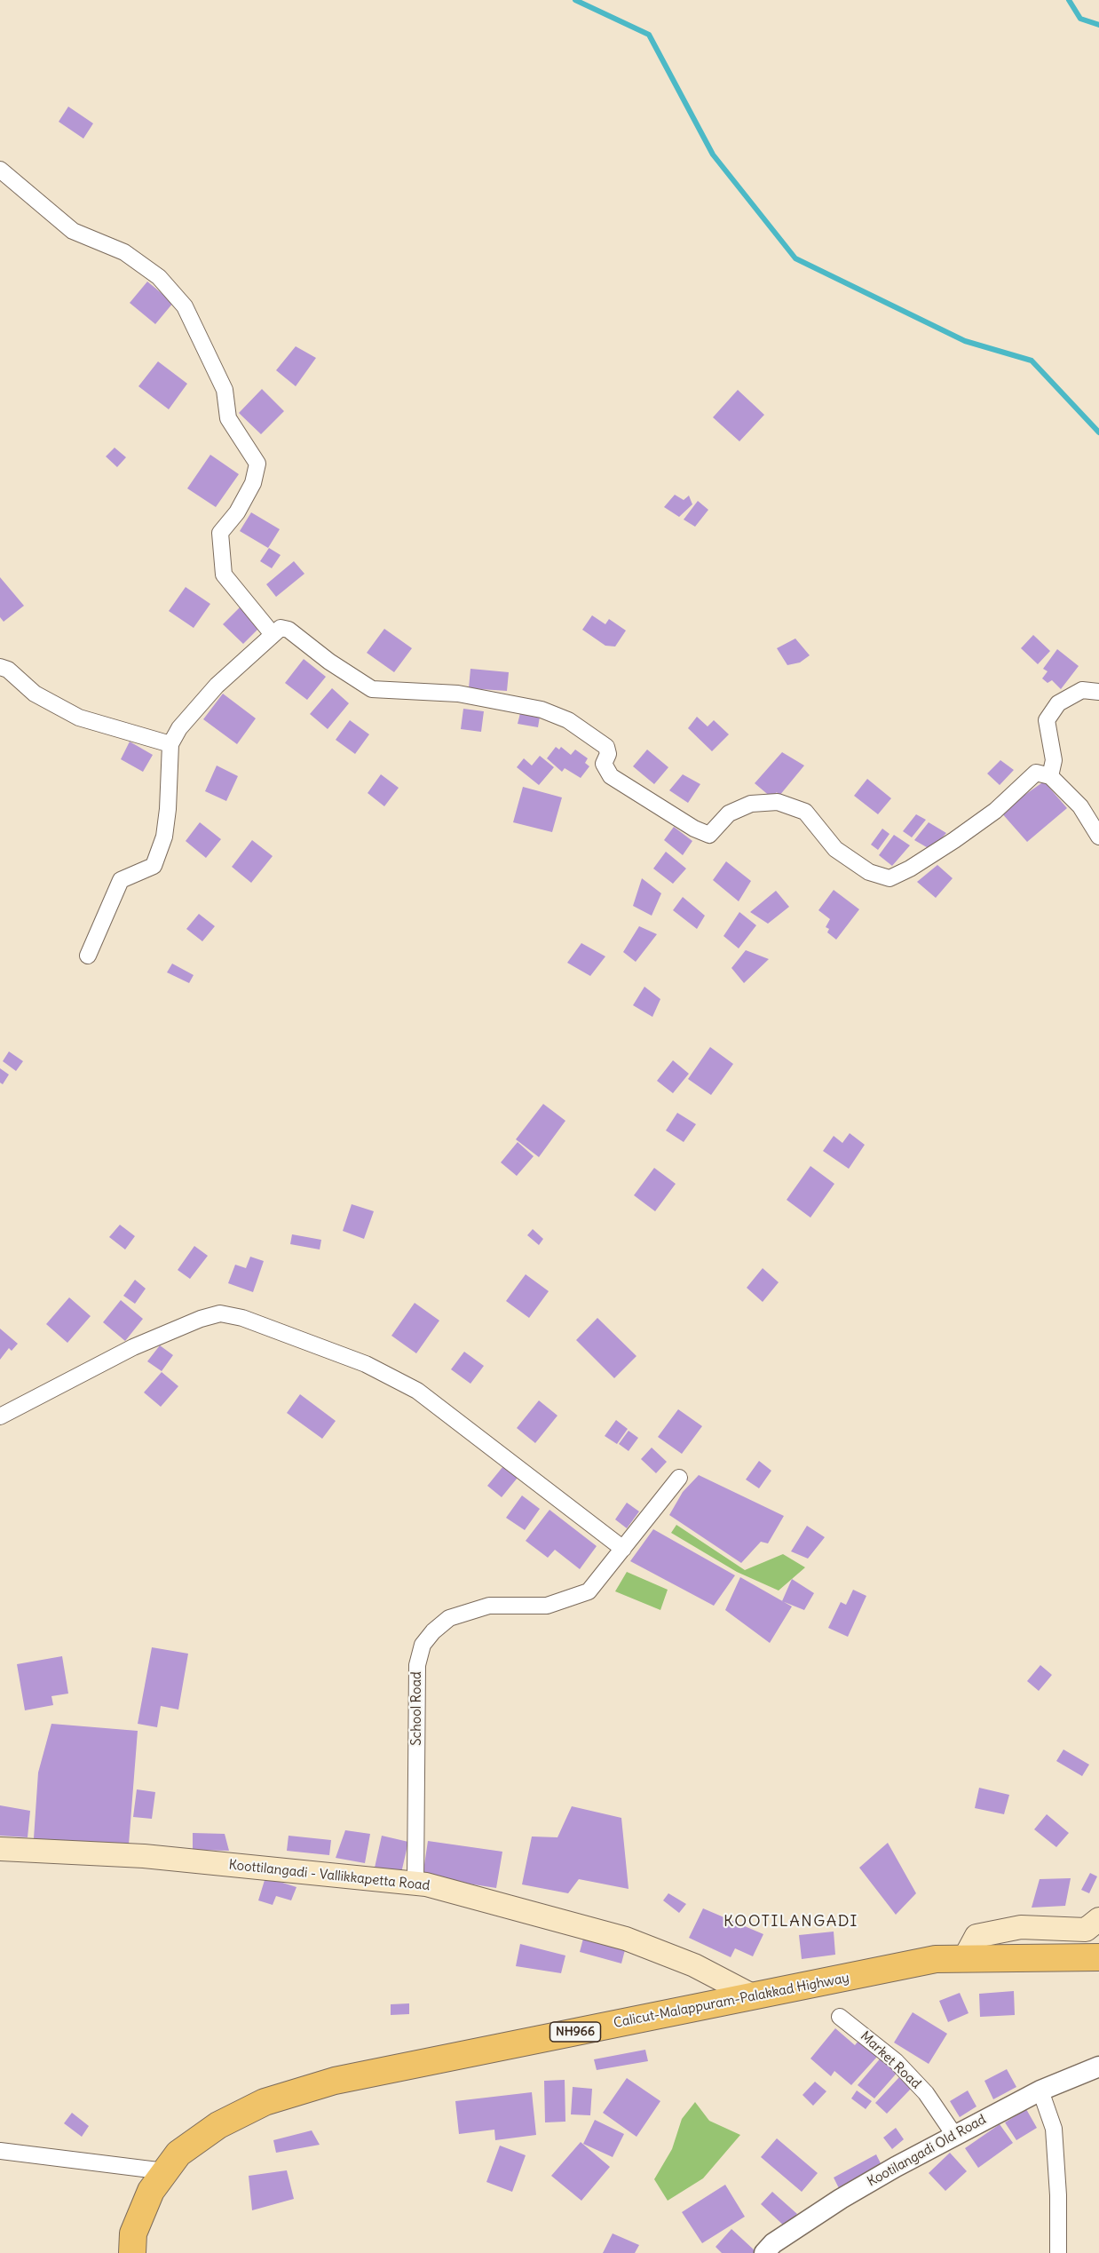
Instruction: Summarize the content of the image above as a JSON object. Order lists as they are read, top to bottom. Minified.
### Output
{"streets":{"highway":["Calicut-Malappuram-Palakkad Highway","NH966"],"main road":["Koottilangadi - Vallikkapetta Road"],"street":["School Road","Market Road","Kootilangadi Old Road"]},"crossings":[["School Road","Koottilangadi - Vallikkapetta Road"],["Koottilangadi - Vallikkapetta Road","Calicut-Malappuram-Palakkad Highway"],["Market Road","Kootilangadi Old Road"]],"districts":["KOOTILANGADI"]}
